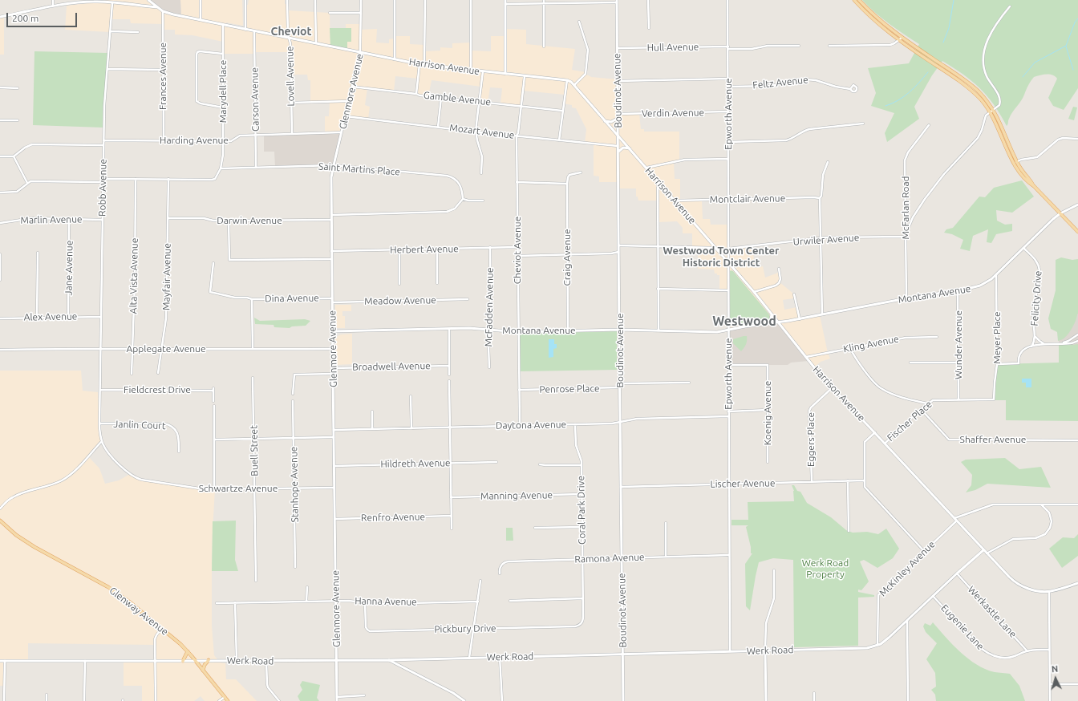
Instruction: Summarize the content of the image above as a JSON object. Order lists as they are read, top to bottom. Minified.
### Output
{"streets":{"main road":["Glenway Avenue"],"street":["Hull Avenue","Harrison Avenue","Frances Avenue","Lovell Avenue","Feltz Avenue","Boudinot Avenue","Marydell Place","Glenmore Avenue","Gamble Avenue","Carson Avenue","Verdin Avenue","Epworth Avenue","Mozart Avenue","Harding Avenue","Saint Martins Place","Robb Avenue","Montclair Avenue","McFarlan Road","Marlin Avenue","Darwin Avenue","Urwiler Avenue","Herbert Avenue","Cheviot Avenue","Craig Avenue","Jane Avenue","Alta Vista Avenue","Mayfair Avenue","Montana Avenue","Dina Avenue","Felicity Drive","Meadow Avenue","McFadden Avenue","Alex Avenue","Meyer Place","Kling Avenue","Wunder Avenue","Applegate Avenue","Broadwell Avenue","Penrose Place","Fieldcrest Drive","Koenig Avenue","Fischer Place","Janlin Court","Daytona Avenue","Eggers Place","Shaffer Avenue","Buell Street","Hildreth Avenue","Lischer Avenue","Stanhope Avenue","Schwartze Avenue","Manning Avenue","Coral Park Drive","Renfro Avenue","Ramona Avenue","McKinley Avenue","Hanna Avenue","Werkastle Lane","Eugenie Lane","Pickbury Drive","Werk Road"]},"crossings":[["Hull Avenue","Boudinot Avenue"],["Hull Avenue","Epworth Avenue"],["Harrison Avenue","Frances Avenue"],["Harrison Avenue","Lovell Avenue"],["Harrison Avenue","Boudinot Avenue"],["Harrison Avenue","Marydell Place"],["Harrison Avenue","Glenmore Avenue"],["Harrison Avenue","Carson Avenue"],["Harrison Avenue","Epworth Avenue"],["Harrison Avenue","Montclair Avenue"],["Harrison Avenue","Cheviot Avenue"],["Harrison Avenue","Montana Avenue"],["Harrison Avenue","Kling Avenue"],["Harrison Avenue","Fischer Place"],["Harrison Avenue","Eggers Place"],["Harrison Avenue","McKinley Avenue"],["Harrison Avenue","Werk Road"],["Frances Avenue","Harding Avenue"],["Lovell Avenue","Harding Avenue"],["Feltz Avenue","Epworth Avenue"],["Boudinot Avenue","Verdin Avenue"],["Boudinot Avenue","Mozart Avenue"],["Boudinot Avenue","Montana Avenue"],["Boudinot Avenue","Penrose Place"],["Boudinot Avenue","Daytona Avenue"],["Boudinot Avenue","Lischer Avenue"],["Boudinot Avenue","Ramona Avenue"],["Boudinot Avenue","Werk Road"],["Marydell Place","Harding Avenue"],["Marydell Place","Saint Martins Place"],["Marydell Place","Mayfair Avenue"],["Glenmore Avenue","Gamble Avenue"],["Glenmore Avenue","Mozart Avenue"],["Glenmore Avenue","Harding Avenue"],["Glenmore Avenue","Saint Martins Place"],["Glenmore Avenue","Darwin Avenue"],["Glenmore Avenue","Herbert Avenue"],["Glenmore Avenue","Montana Avenue"],["Glenmore Avenue","Dina Avenue"],["Glenmore Avenue","Meadow Avenue"],["Glenmore Avenue","Applegate Avenue"],["Glenmore Avenue","Broadwell Avenue"],["Glenmore Avenue","Daytona Avenue"],["Glenmore Avenue","Hildreth Avenue"],["Glenmore Avenue","Schwartze Avenue"],["Glenmore Avenue","Renfro Avenue"],["Glenmore Avenue","Hanna Avenue"],["Glenmore Avenue","Werk Road"],["Gamble Avenue","Cheviot Avenue"],["Carson Avenue","Harding Avenue"],["Carson Avenue","Saint Martins Place"],["Verdin Avenue","Epworth Avenue"],["Epworth Avenue","Montclair Avenue"],["Epworth Avenue","Urwiler Avenue"],["Epworth Avenue","Montana Avenue"],["Epworth Avenue","Koenig Avenue"],["Epworth Avenue","Daytona Avenue"],["Epworth Avenue","Lischer Avenue"],["Epworth Avenue","Ramona Avenue"],["Epworth Avenue","Werk Road"],["Mozart Avenue","Cheviot Avenue"],["Harding Avenue","Robb Avenue"],["Robb Avenue","Marlin Avenue"],["Robb Avenue","Alex Avenue"],["Robb Avenue","Applegate Avenue"],["Robb Avenue","Fieldcrest Drive"],["Robb Avenue","Janlin Court"],["Robb Avenue","Schwartze Avenue"],["McFarlan Road","Urwiler Avenue"],["McFarlan Road","Montana Avenue"],["Marlin Avenue","Jane Avenue"],["Darwin Avenue","Mayfair Avenue"],["Herbert Avenue","Cheviot Avenue"],["Herbert Avenue","McFadden Avenue"],["Cheviot Avenue","Montana Avenue"],["Cheviot Avenue","Penrose Place"],["Cheviot Avenue","Daytona Avenue"],["Craig Avenue","Montana Avenue"],["Jane Avenue","Alex Avenue"],["Alta Vista Avenue","Applegate Avenue"],["Mayfair Avenue","Applegate Avenue"],["Montana Avenue","Felicity Drive"],["Montana Avenue","McFadden Avenue"],["Montana Avenue","Meyer Place"],["Montana Avenue","Wunder Avenue"],["Meyer Place","Fischer Place"],["Wunder Avenue","Fischer Place"],["Fischer Place","Shaffer Avenue"],["Daytona Avenue","Coral Park Drive"],["Eggers Place","Lischer Avenue"],["Buell Street","Schwartze Avenue"],["Stanhope Avenue","Schwartze Avenue"],["Manning Avenue","Coral Park Drive"],["Coral Park Drive","Ramona Avenue"],["Coral Park Drive","Pickbury Drive"],["McKinley Avenue","Werk Road"],["Hanna Avenue","Pickbury Drive"],["Glenway Avenue","Werk Road"],["Werkastle Lane","Eugenie Lane"],["Werkastle Lane","Werk Road"],["Eugenie Lane","Werk Road"]],"districts":["Cheviot","Westwood Town Center Historic District","Westwood"],"parks":["Werk Road Property"],"scale_bar":"200 m","north":"top"}
